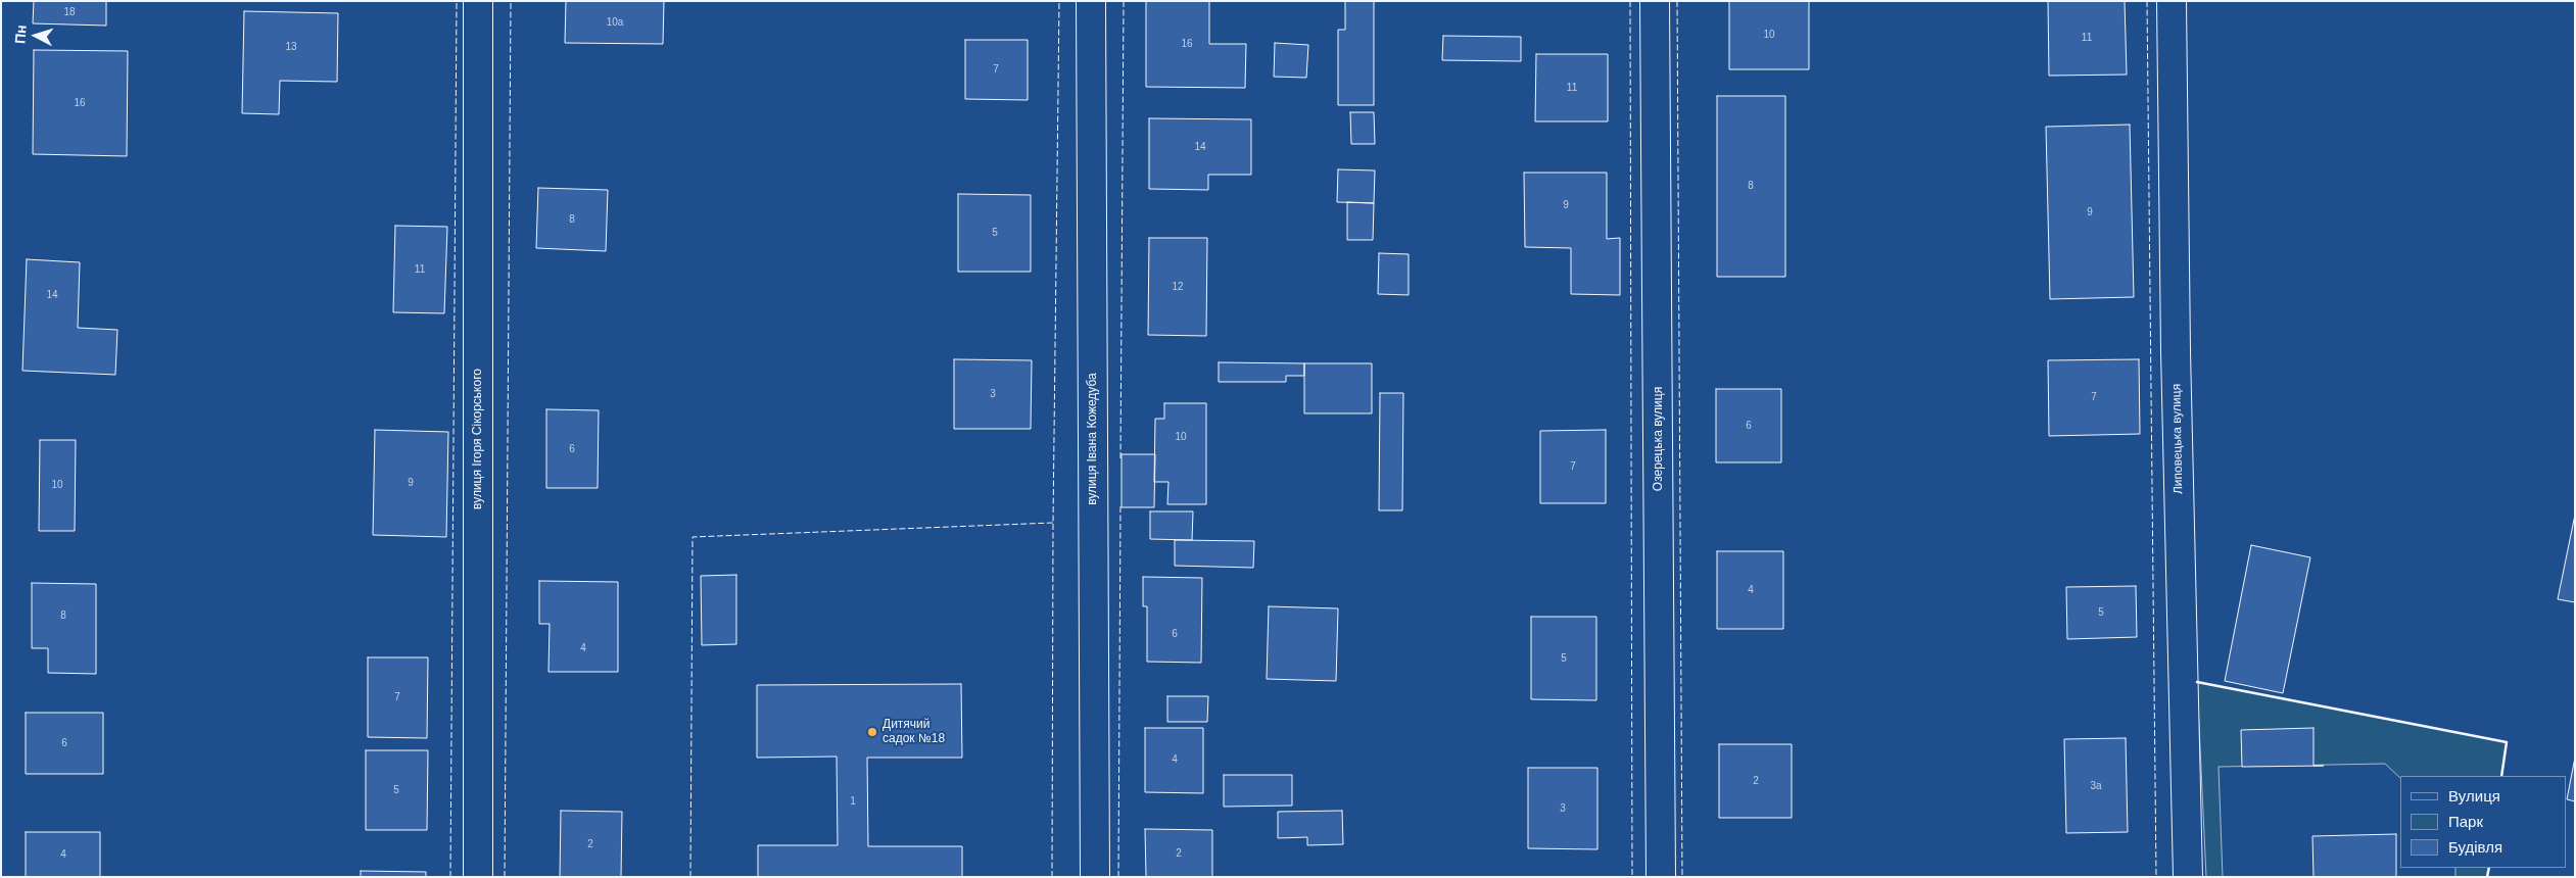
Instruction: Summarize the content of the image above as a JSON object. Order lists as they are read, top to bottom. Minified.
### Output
{"streets":{"street":["вулиця Ігоря Сікорського","вулиця Івана Кожедуба","Озерецька вулиця","Липовецька вулиця"]},"places":["Дитячий садок №18"],"house_numbers":["18","10а","10","11","16","13","7","11","16","14","8","9","9","8","5","11","12","14","3","7","6","10","6","7","9","10","4","5","8","6","4","5","7","6","4","2","3а","5","1","3","2","2","4"],"legend":["Вулиця","Парк","Будівля"],"north":"left"}
